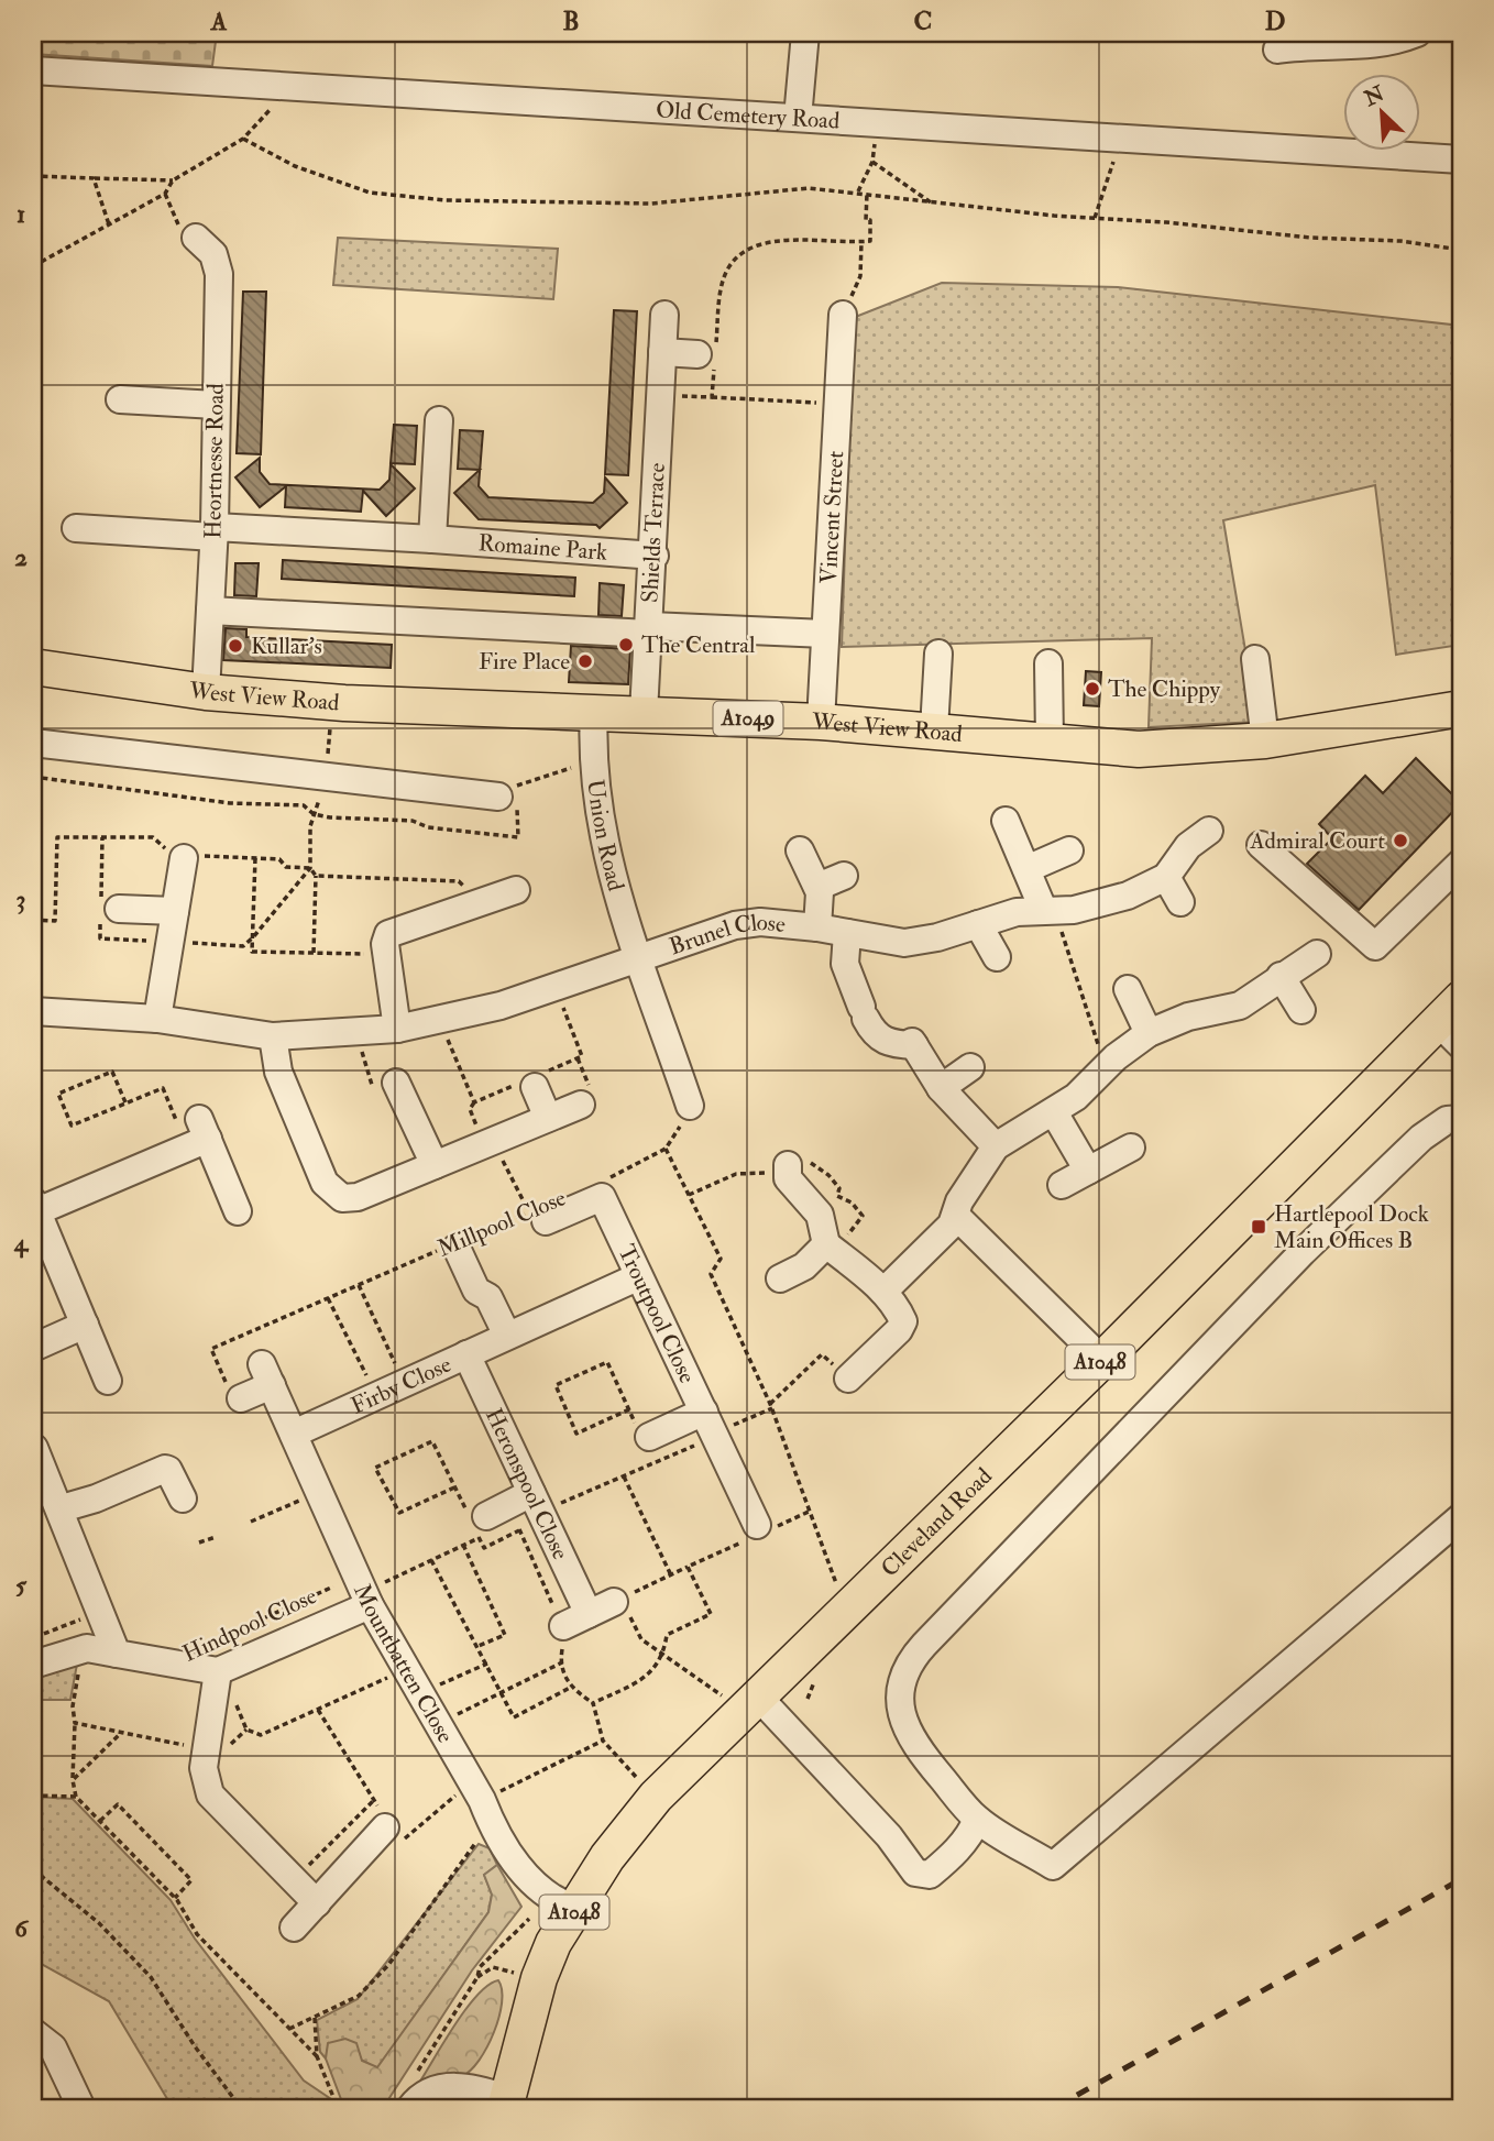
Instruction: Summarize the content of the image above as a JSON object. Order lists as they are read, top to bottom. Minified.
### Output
{"streets":{"main road":["West View Road","A1049","A1048","Cleveland Road"],"street":["Old Cemetery Road","Heortnesse Road","Vincent Street","Shields Terrace","Romaine Park","Union Road","Brunel Close","Troutpool Close","Firby Close","Heronspool Close","Hindpool Close","Mountbatten Close"],"path":["Millpool Close"]},"crossings":[["Heortnesse Road","Romaine Park"],["Heortnesse Road","West View Road"],["Vincent Street","West View Road"],["Shields Terrace","Romaine Park"],["Shields Terrace","West View Road"],["West View Road","Union Road"],["Union Road","Brunel Close"],["Millpool Close","Troutpool Close"],["Millpool Close","Mountbatten Close"],["Troutpool Close","Firby Close"],["Firby Close","Heronspool Close"],["Firby Close","Mountbatten Close"],["Cleveland Road","Mountbatten Close"],["Hindpool Close","Mountbatten Close"]],"places":{"other":["The Central","Kullar's","Fire Place","The Chippy","Admiral Court"],"transit":["Hartlepool Dock Main Offices B"]},"north":"top left","grid":{"columns":["A","B","C","D"],"rows":["1","2","3","4","5","6"]}}
